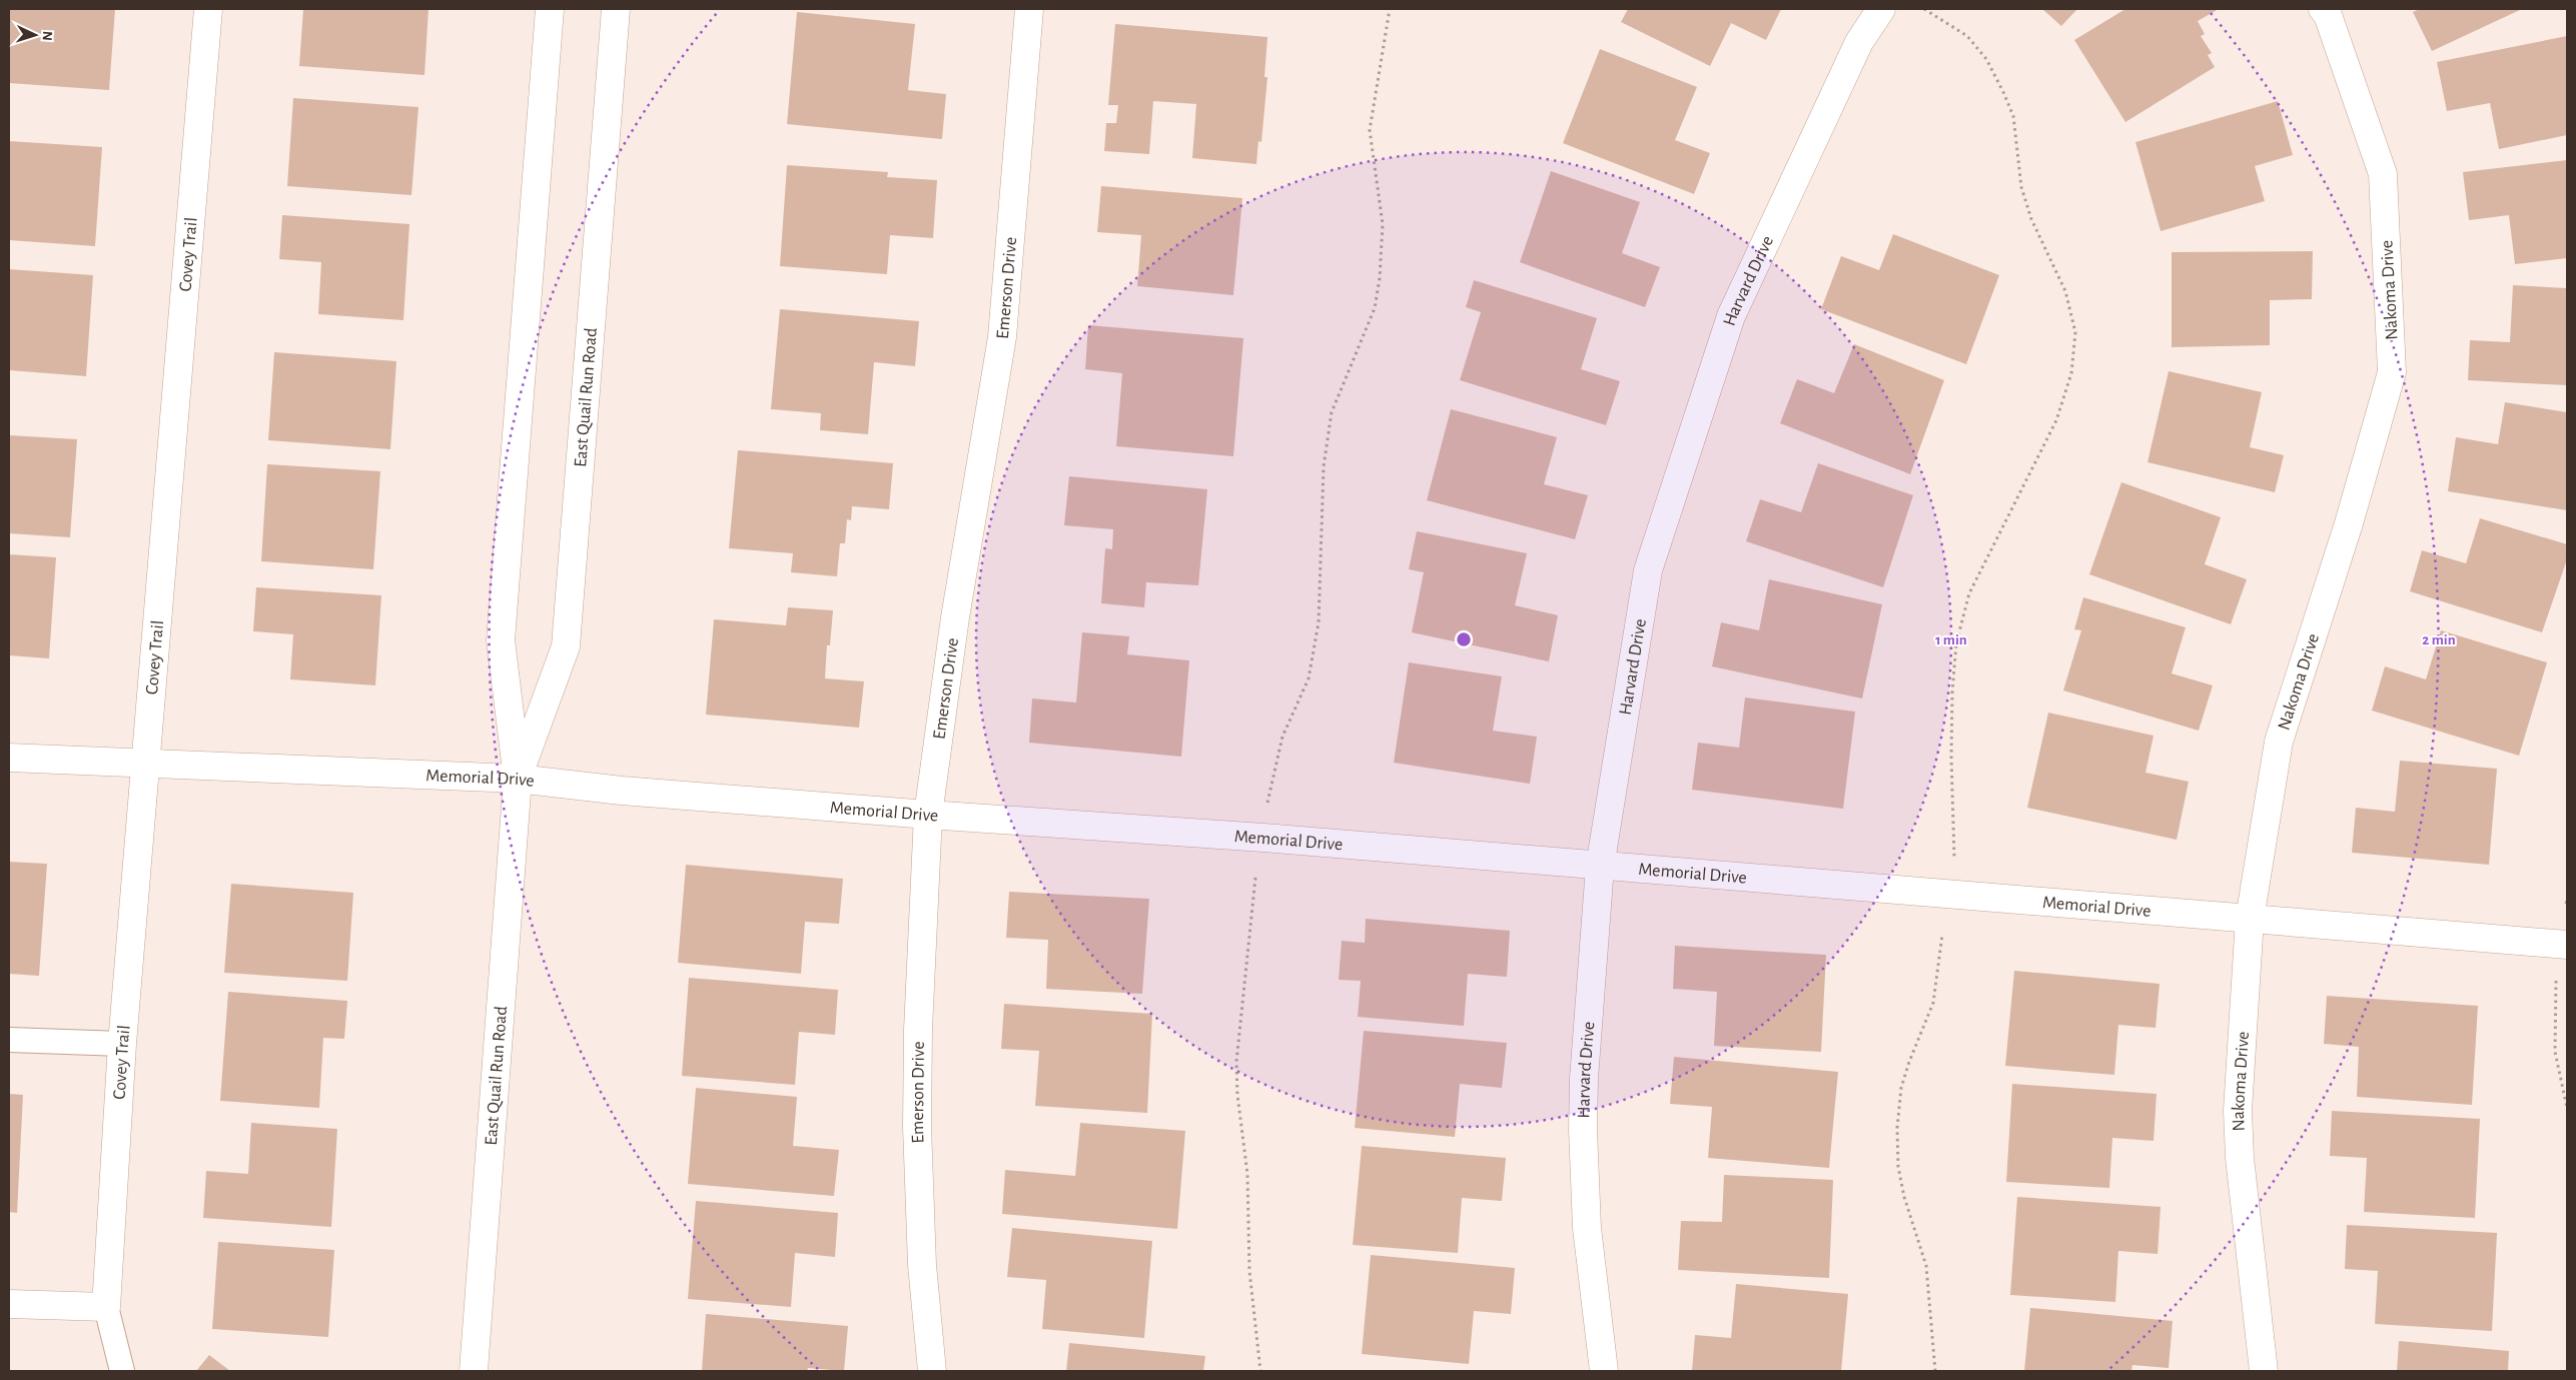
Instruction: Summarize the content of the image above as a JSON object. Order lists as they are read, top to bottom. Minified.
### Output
{"streets":{"street":["Covey Trail","Harvard Drive","Emerson Drive","Nakoma Drive","East Quail Run Road","Memorial Drive"]},"crossings":[["Covey Trail","Memorial Drive"],["Harvard Drive","Memorial Drive"],["Emerson Drive","Memorial Drive"],["Nakoma Drive","Memorial Drive"],["East Quail Run Road","Memorial Drive"]],"north":"right","rings":["1 min","2 min"]}
